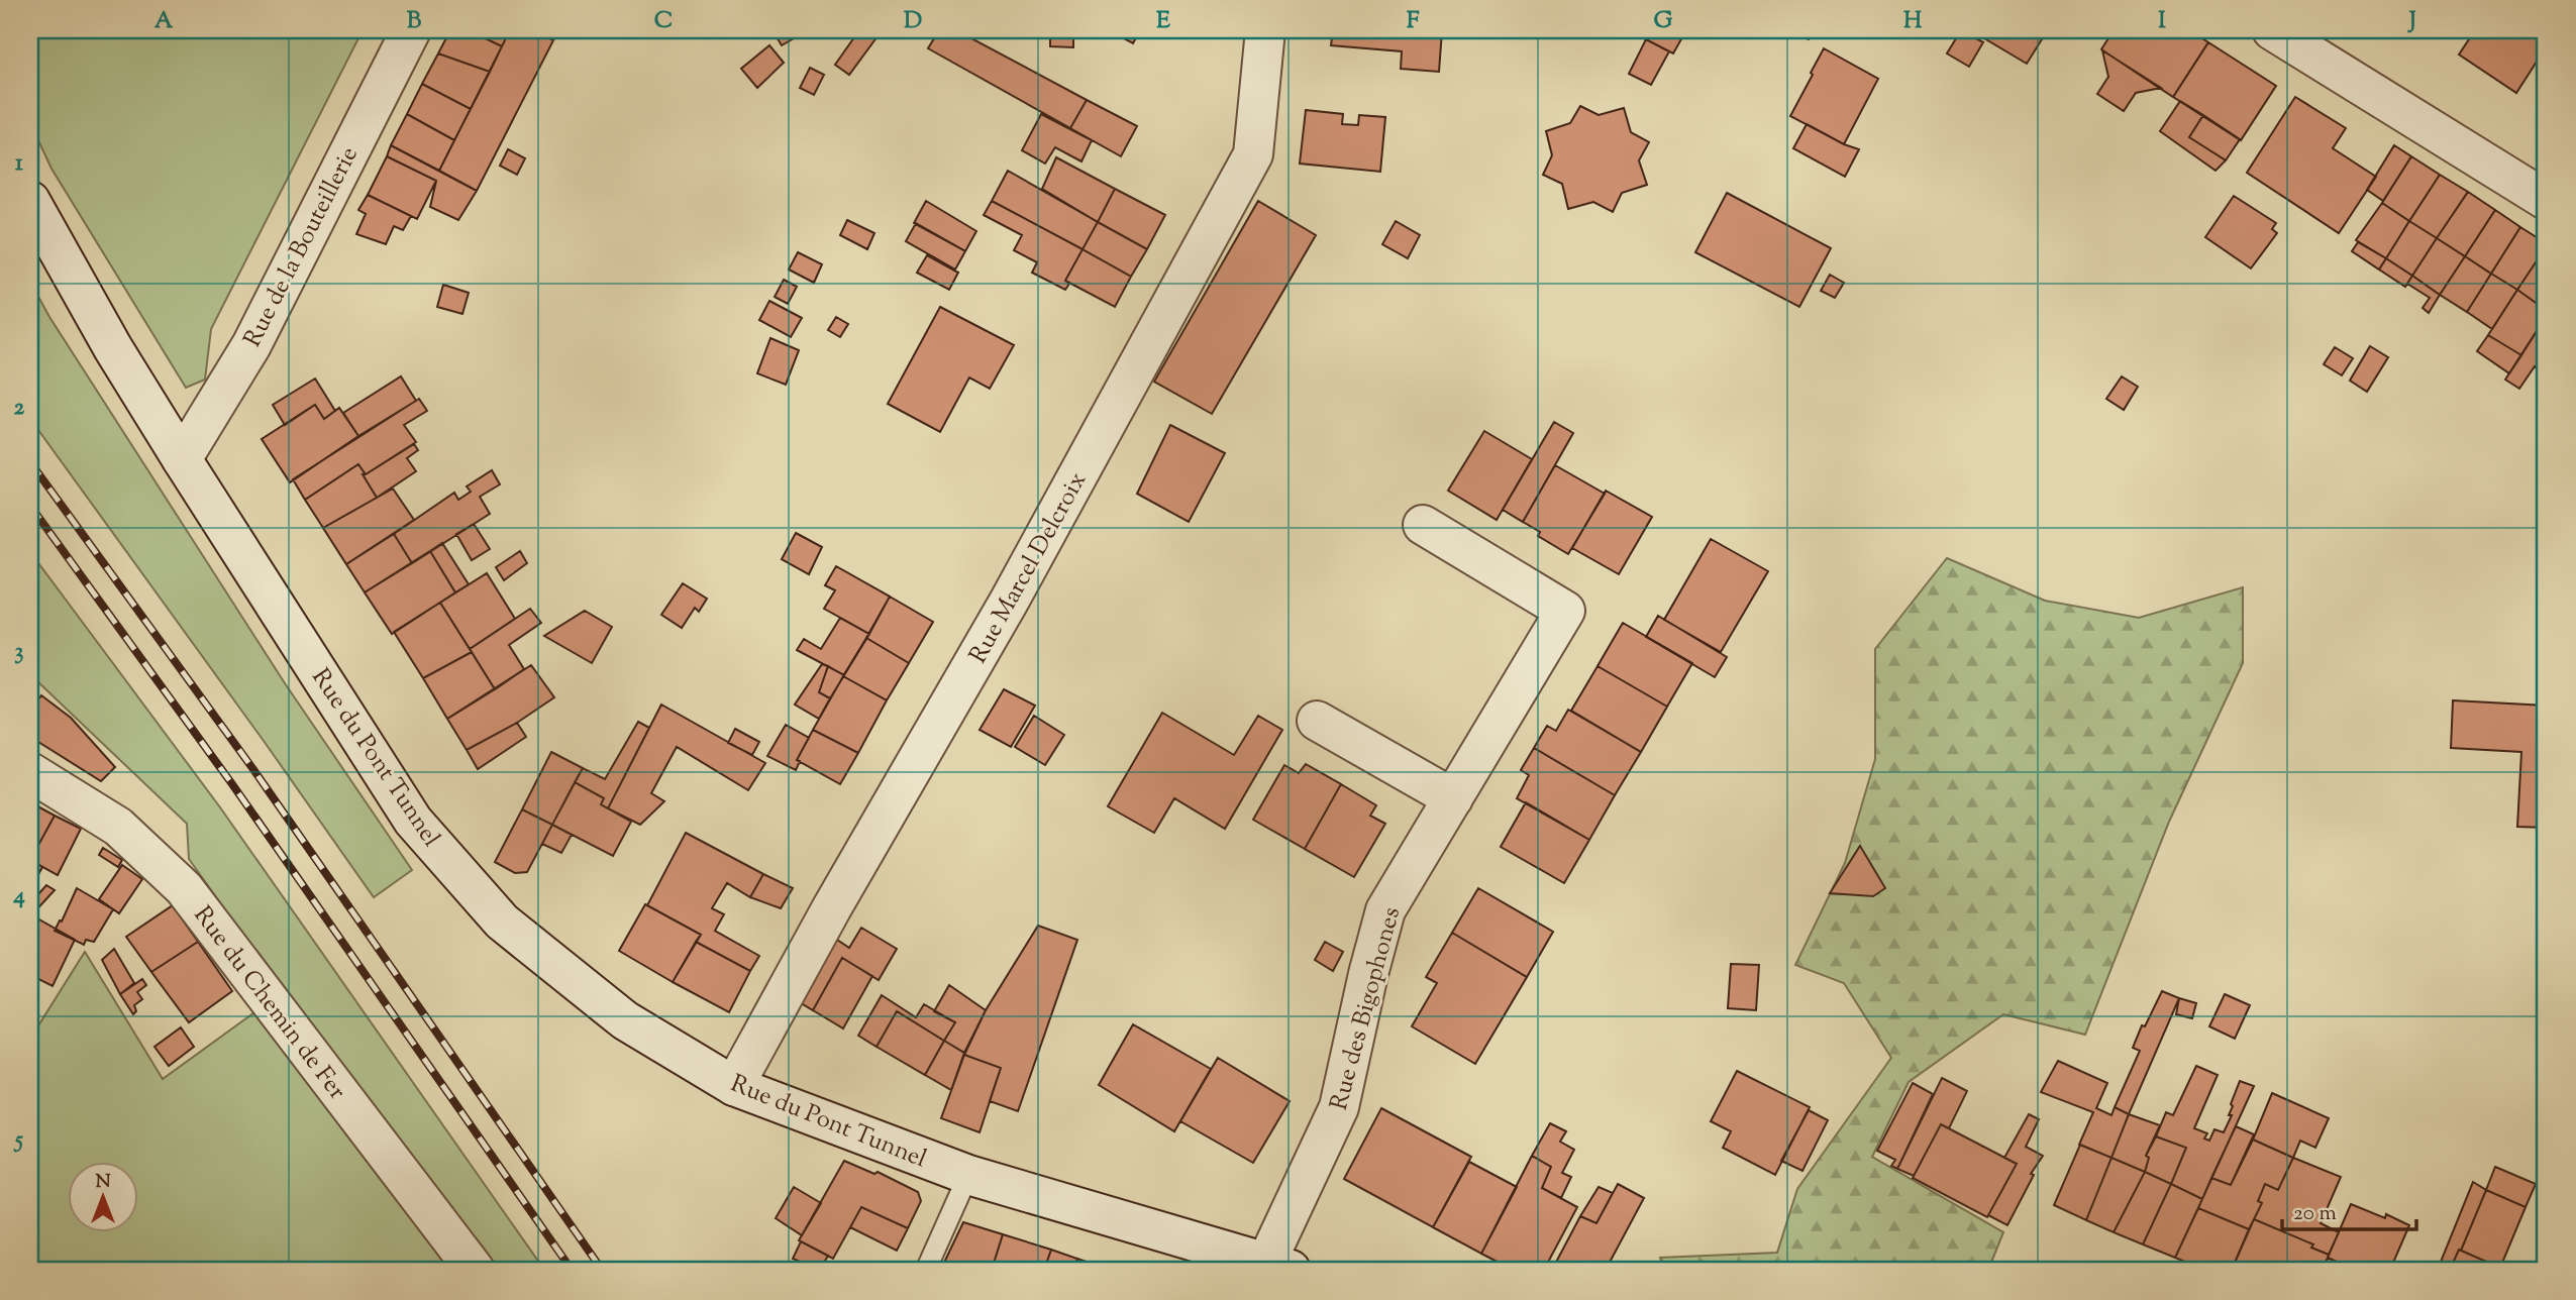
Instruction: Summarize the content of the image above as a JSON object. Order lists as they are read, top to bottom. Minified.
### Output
{"streets":{"street":["Rue de la Bouteillerie","Rue Marcel Delcroix","Rue du Pont Tunnel","Rue du Chemin de Fer","Rue des Bigophones"]},"crossings":[["Rue de la Bouteillerie","Rue du Pont Tunnel"],["Rue Marcel Delcroix","Rue du Pont Tunnel"],["Rue du Pont Tunnel","Rue des Bigophones"]],"scale_bar":"20 m","north":"top","grid":{"columns":["A","B","C","D","E","F","G","H","I","J"],"rows":["1","2","3","4","5"]}}
